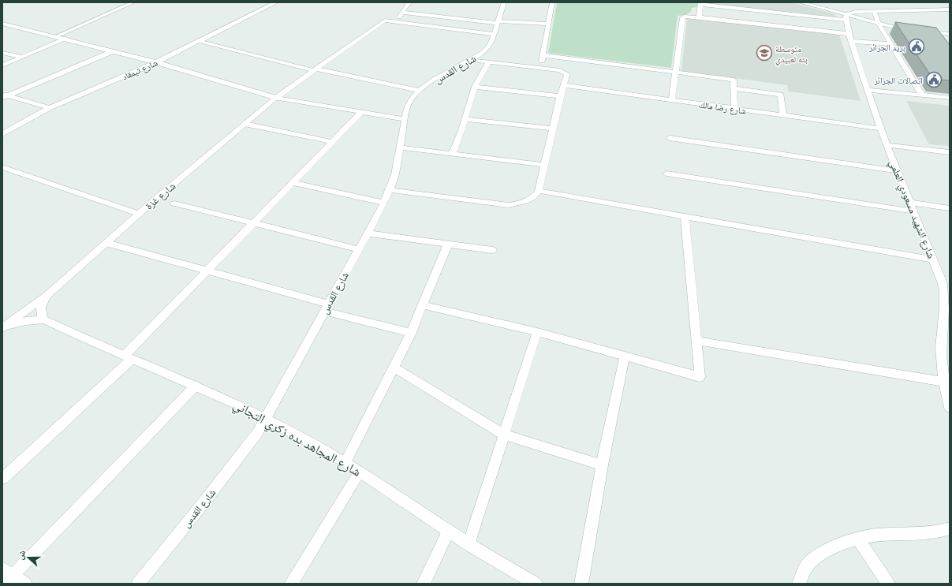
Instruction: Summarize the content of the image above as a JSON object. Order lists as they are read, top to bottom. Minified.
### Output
{"streets":{"street":["شارع القدس","شارع تيمقاد","شارع رضا مالك","شارع غزة","شارع الشهيد مسعودي العلمي","شارع المجاهد بده زكري التجاني"]},"crossings":[["شارع القدس","شارع غزة"],["شارع القدس","شارع المجاهد بده زكري التجاني"],["شارع رضا مالك","شارع الشهيد مسعودي العلمي"],["شارع غزة","شارع المجاهد بده زكري التجاني"]],"places":{"public building":["بريد الجزائر","اتصالات الجزائر"],"school or university":["متوسطة بته لعبيدي"]},"north":"left"}
